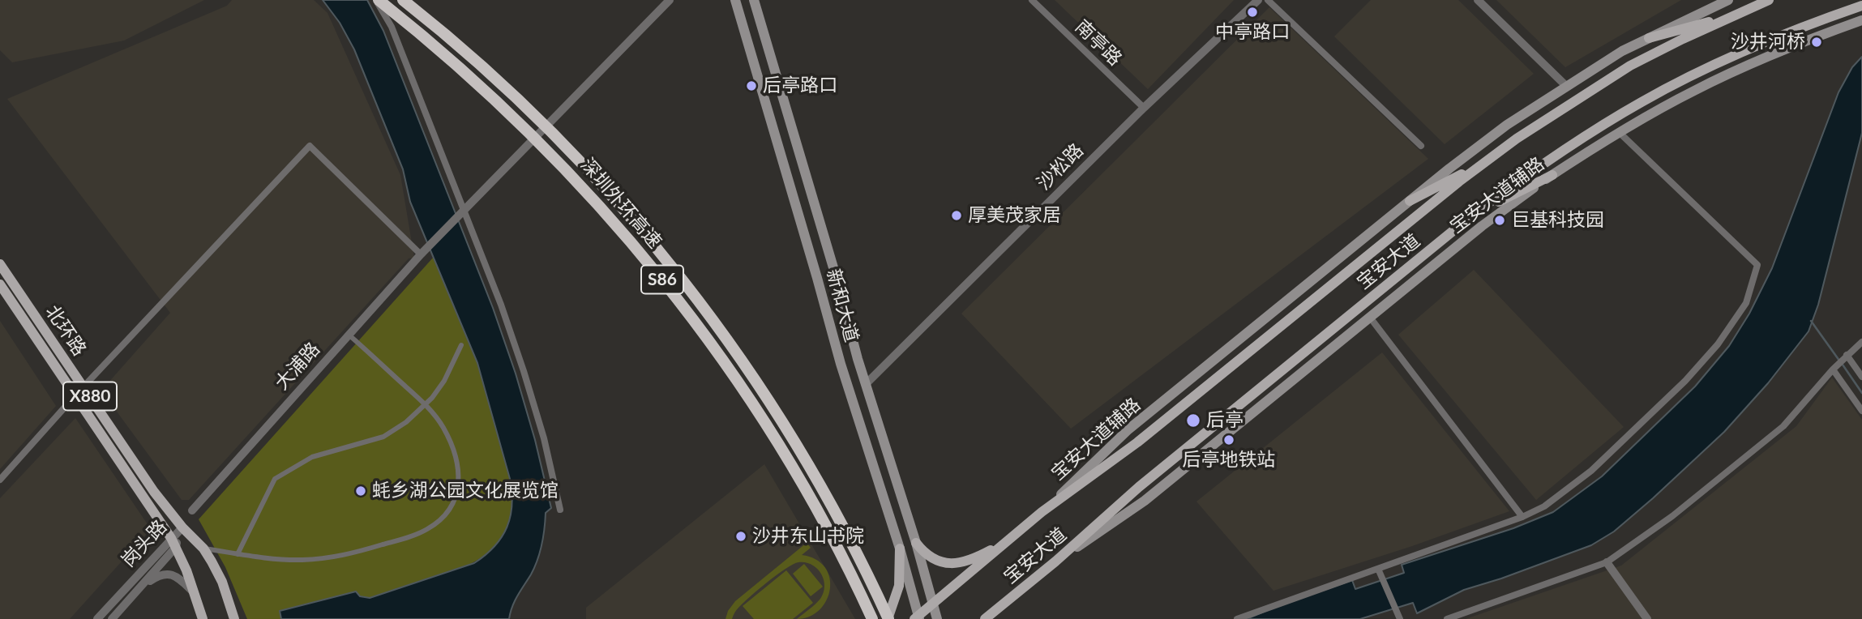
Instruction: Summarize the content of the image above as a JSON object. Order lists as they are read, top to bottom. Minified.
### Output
{"streets":{"highway":["深圳外环高速","S86"],"main road":["宝安大道辅路","宝安大道","新和大道","北环路","X880"],"street":["南亭路","沙松路","大浦路","岗头路"]},"crossings":[["南亭路","沙松路"],["沙松路","新和大道"],["宝安大道辅路","宝安大道"],["宝安大道","新和大道"],["北环路","X880"],["北环路","岗头路"],["X880","岗头路"]],"places":["中亭路口","沙井河桥","后亭路口","厚美茂家居","巨基科技园","后亭","后亭地铁站","蚝乡湖公园文化展览馆","沙井东山书院"]}
